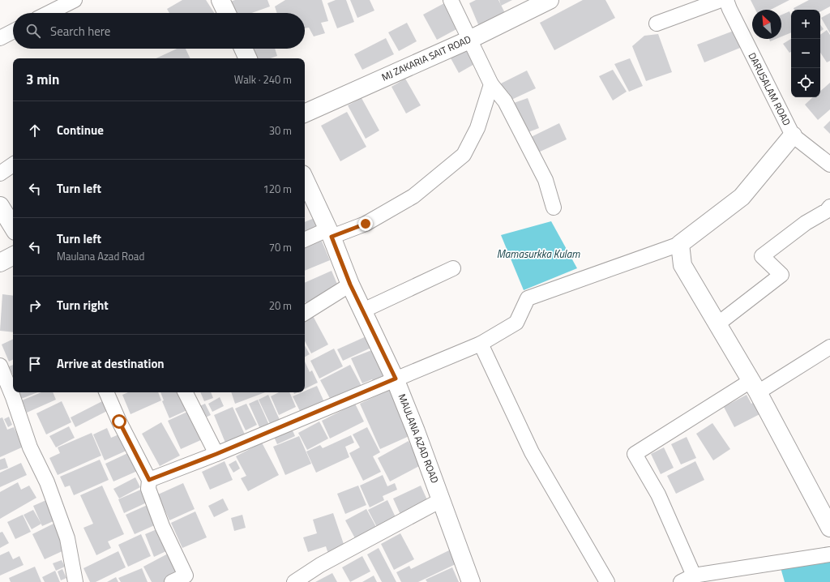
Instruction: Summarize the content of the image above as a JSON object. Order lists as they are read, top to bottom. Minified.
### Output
{"streets":{"street":["MJ ZAKARIA SAIT ROAD","DARUSALAM ROAD","MAULANA AZAD ROAD"]},"water":["Mamasurkka Kulam"],"north":"top left","page":{"map_buttons":["+","−"],"search":"Search here","heading":["3 min","Walk · 240 m"],"list":[["Continue","30 m"],["Turn left","120 m"],["Turn left","Maulana Azad Road","70 m"],["Turn right","20 m"],"Arrive at destination"]}}
